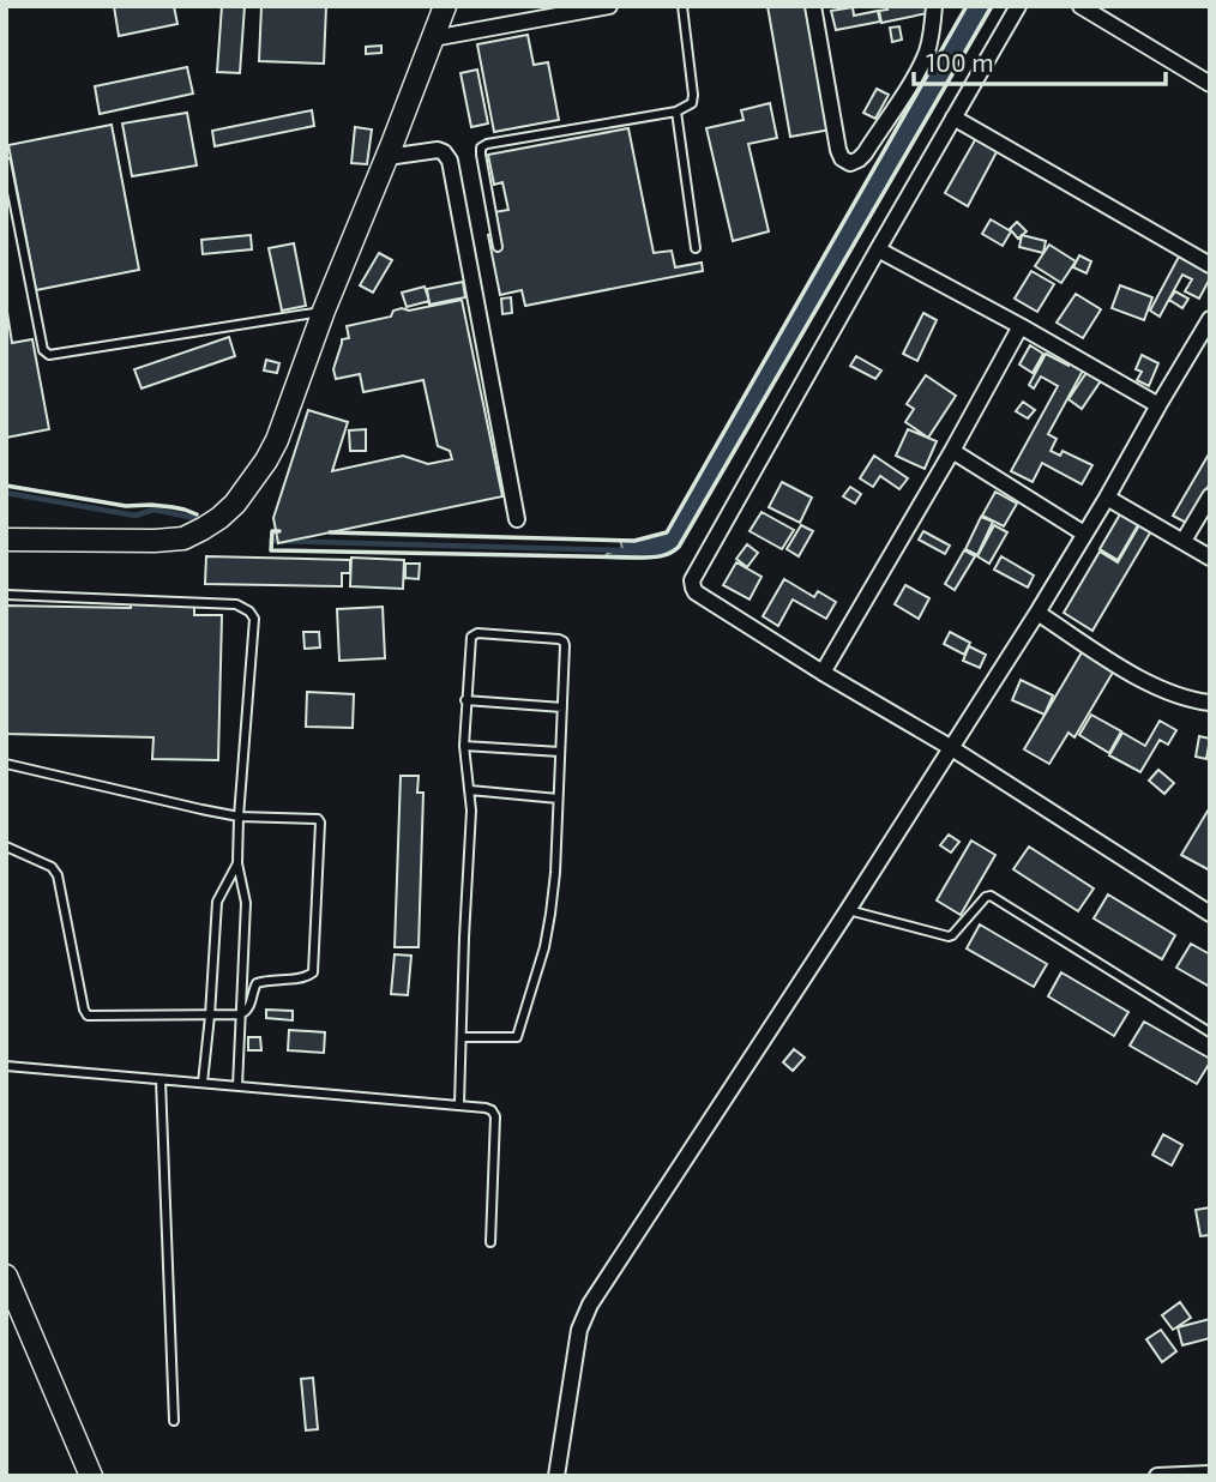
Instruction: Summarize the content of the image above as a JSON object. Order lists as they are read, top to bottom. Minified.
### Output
{"scale_bar":"100 m"}
